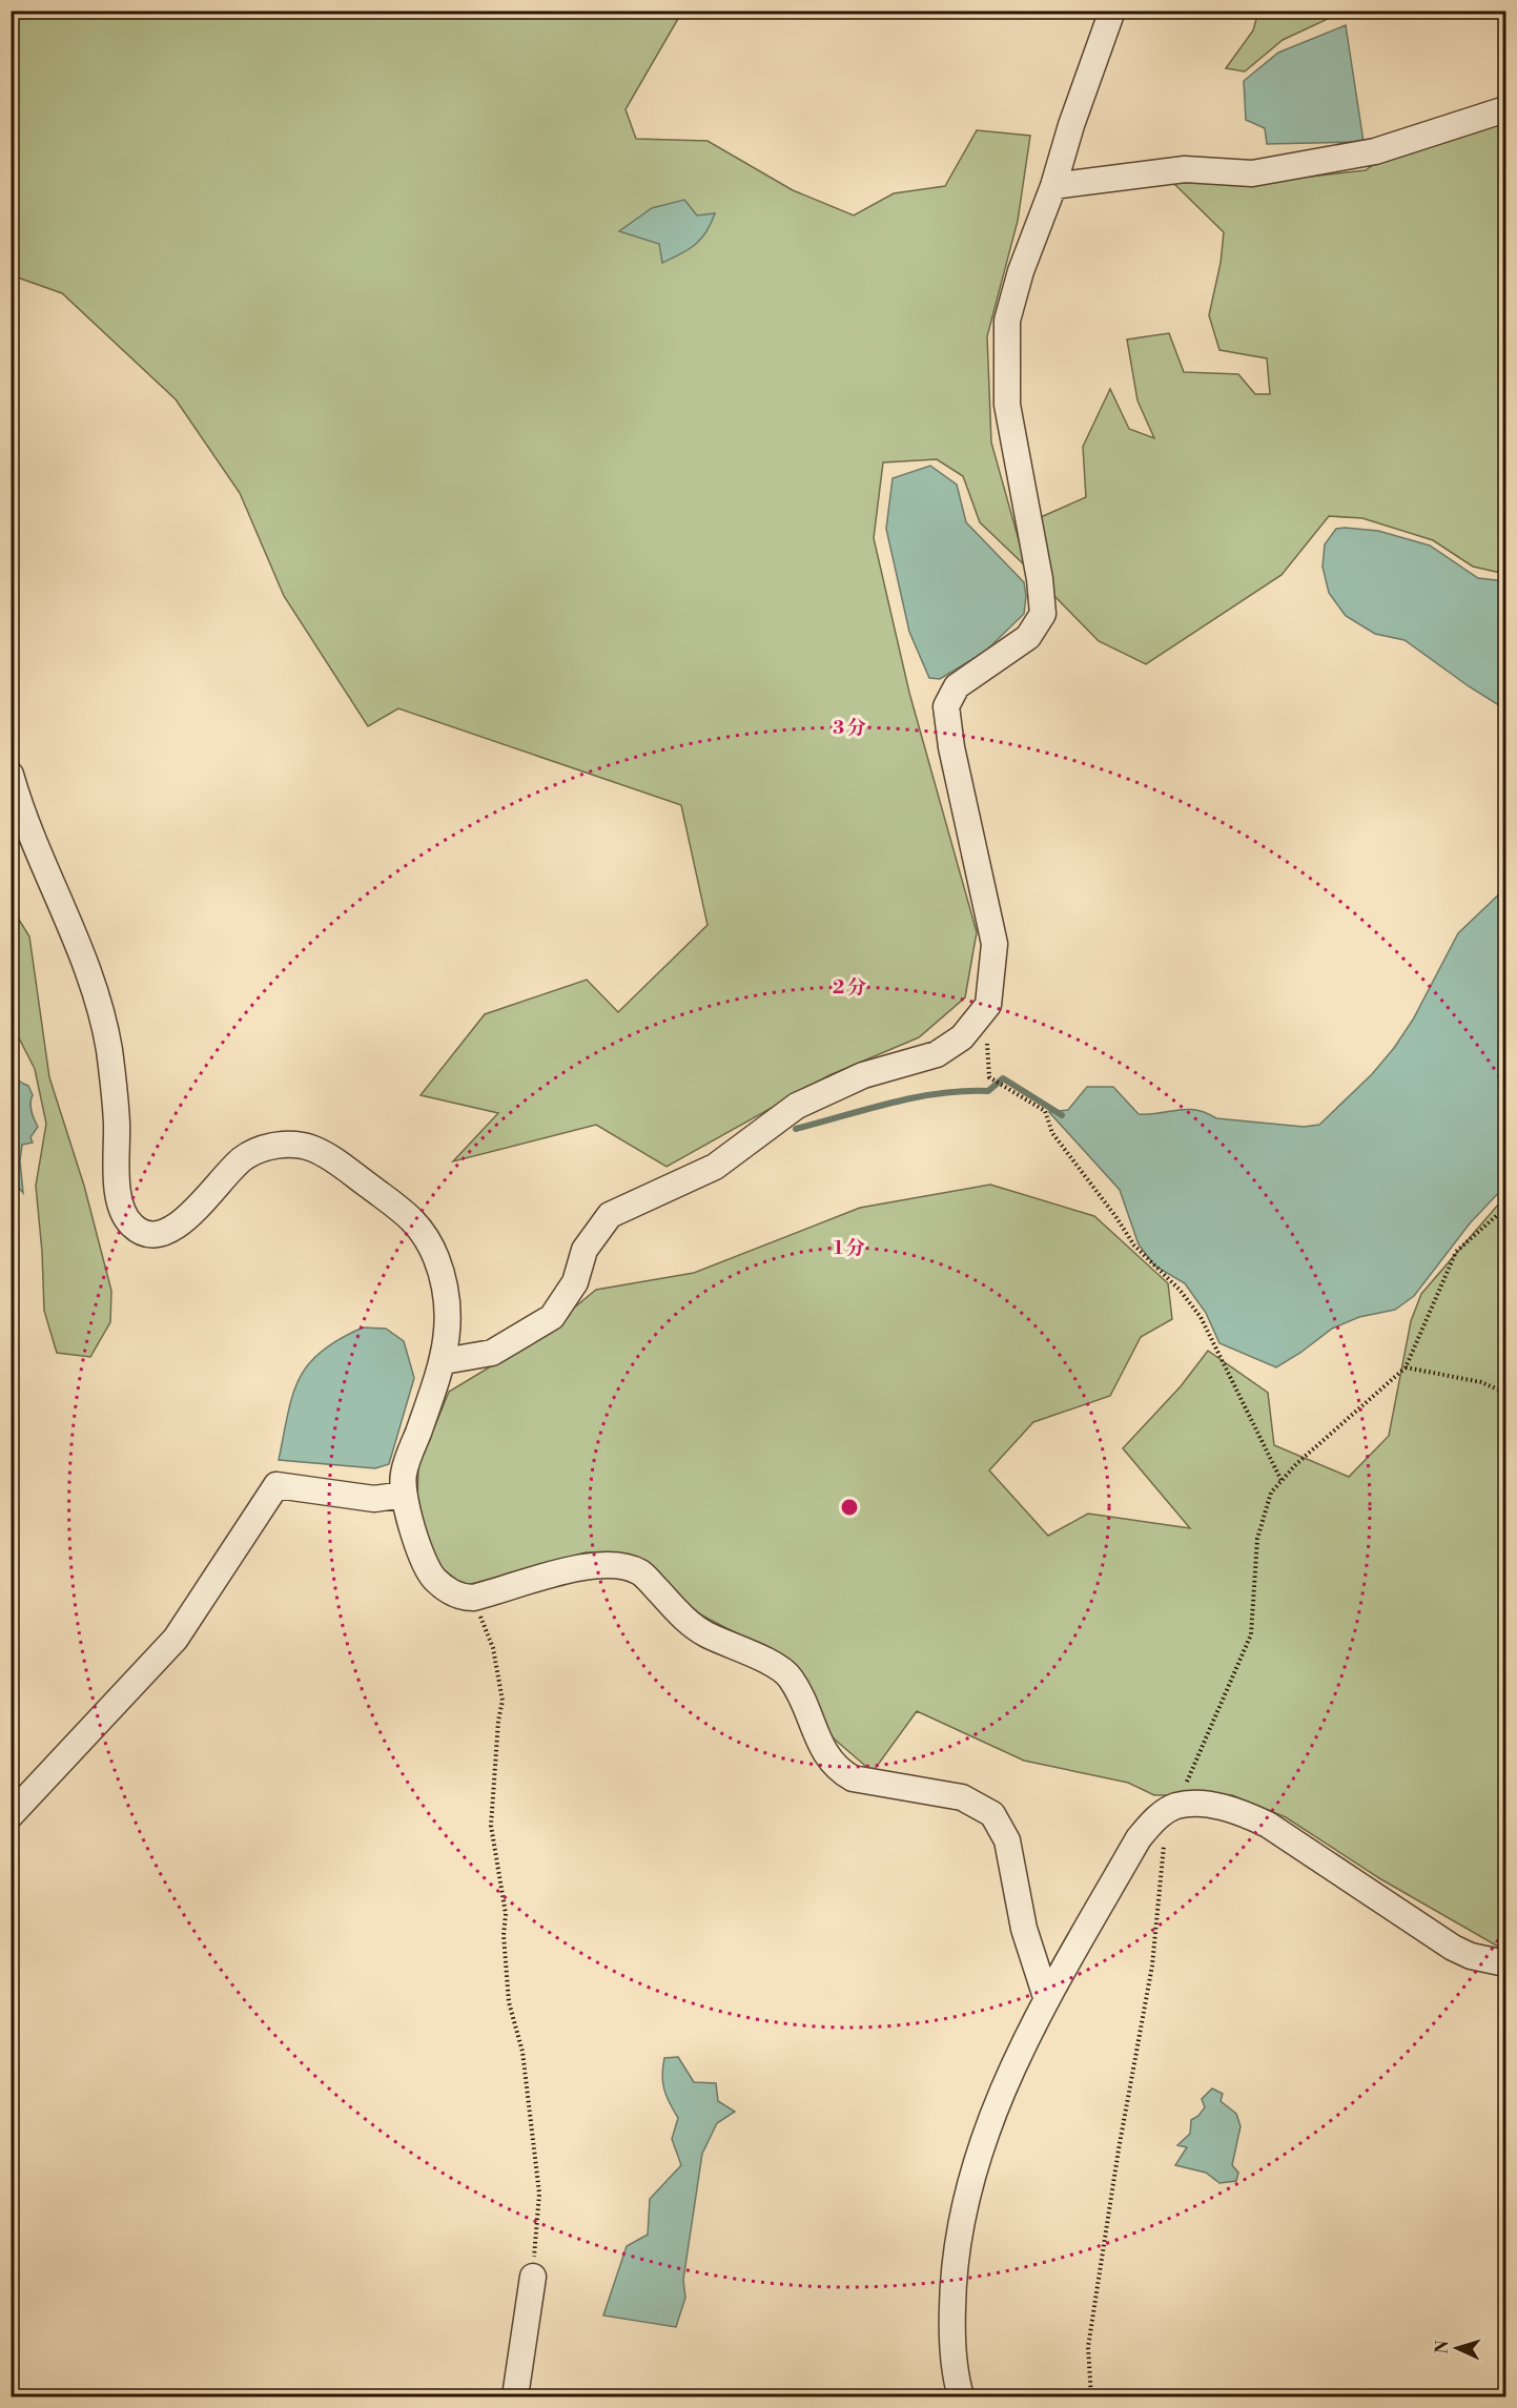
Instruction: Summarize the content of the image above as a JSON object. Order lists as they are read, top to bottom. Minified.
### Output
{"north":"left","rings":["3 分","2 分","1 分"]}
